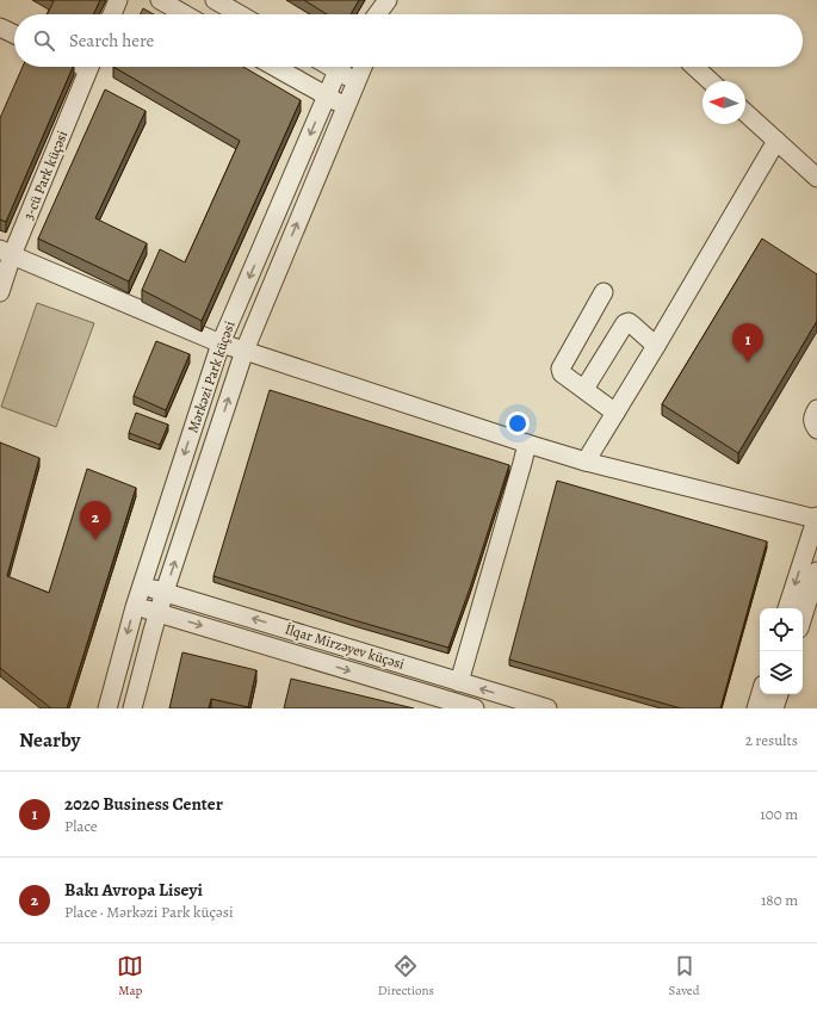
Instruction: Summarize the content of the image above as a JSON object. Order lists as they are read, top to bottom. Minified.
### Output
{"streets":{"street":["3-cü Park küçəsi","Mərkəzi Park küçəsi","İlqar Mirzəyev küçəsi"]},"crossings":[["Mərkəzi Park küçəsi","İlqar Mirzəyev küçəsi"]],"north":"left","page":{"search":"Search here","pins":["1","2"],"heading":["Nearby","2 results"],"list":[{"mark":"1","name":"2020 Business Center","note":"Place","value":"100 m"},{"mark":"2","name":"Bakı Avropa Liseyi","note":"Place · Mərkəzi Park küçəsi","value":"180 m"}],"nav":["Map","Directions","Saved"]}}
